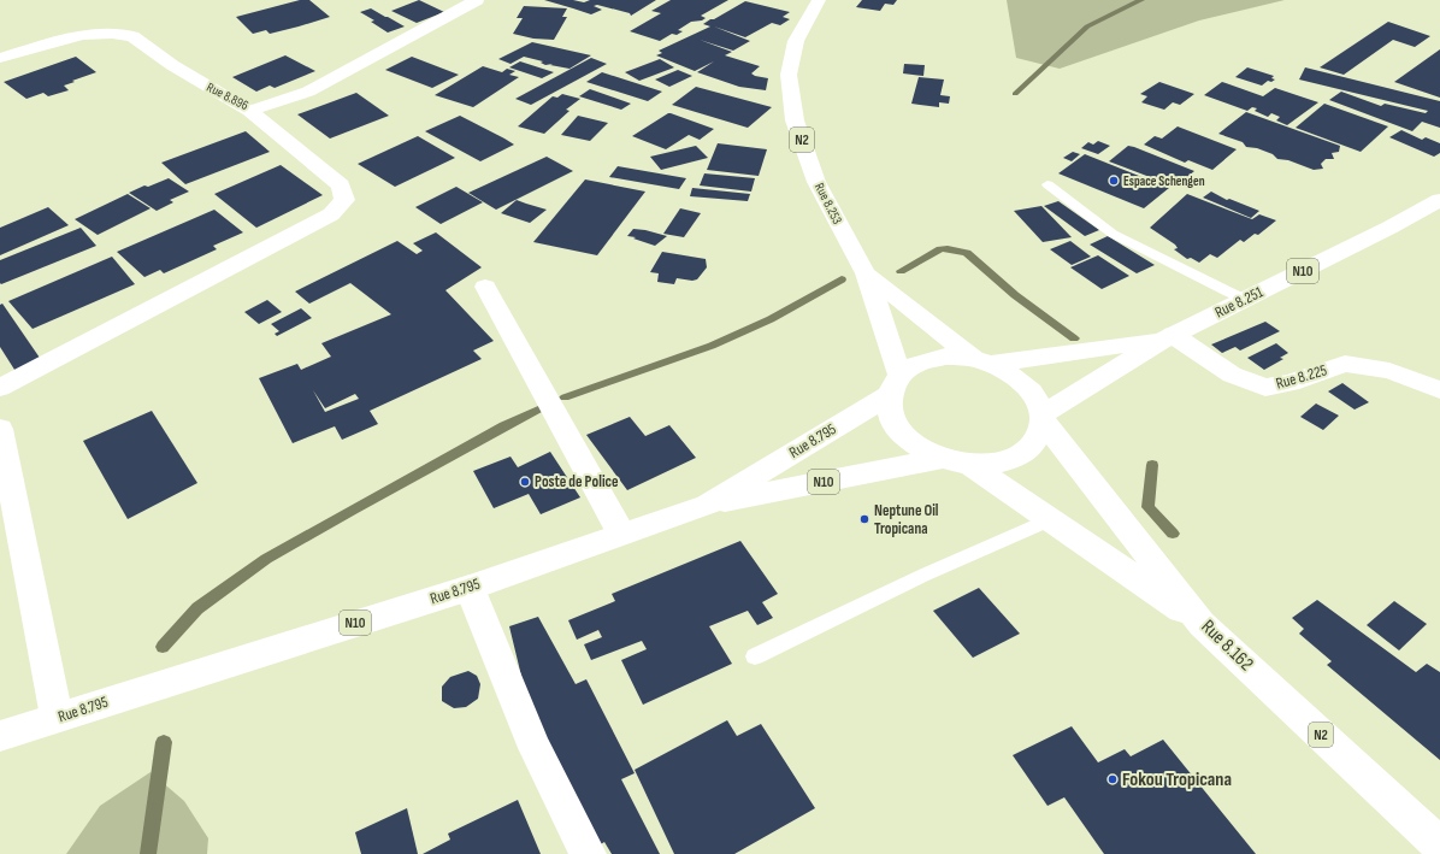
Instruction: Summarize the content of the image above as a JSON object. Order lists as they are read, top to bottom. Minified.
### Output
{"streets":{"main road":["Rue 8.896","N2","Rue 8.253","N10","Rue 8.251","Rue 8.225","Rue 8.795","Rue 8.162"]},"crossings":[["N2","Rue 8.253"],["N2","N10"],["N2","Rue 8.251"],["N2","Rue 8.795"],["N2","Rue 8.162"],["Rue 8.253","N10"],["Rue 8.253","Rue 8.251"],["Rue 8.253","Rue 8.795"],["Rue 8.253","Rue 8.162"],["N10","Rue 8.251"],["N10","Rue 8.225"],["N10","Rue 8.795"],["N10","Rue 8.162"],["Rue 8.251","Rue 8.225"],["Rue 8.251","Rue 8.795"],["Rue 8.251","Rue 8.162"],["Rue 8.795","Rue 8.162"]],"places":["Espace Schengen","Poste de Police","Neptune Oil Tropicana","Fokou Tropicana"]}
